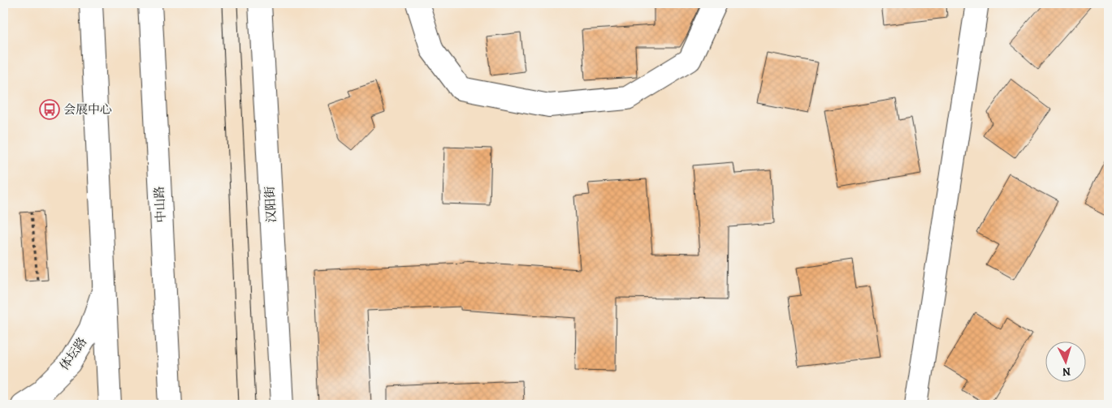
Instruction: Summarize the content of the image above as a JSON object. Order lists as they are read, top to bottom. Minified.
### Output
{"streets":{"main road":["中山路","汉阳街","体坛路"]},"places":{"bus stop":["会展中心"]},"north":"bottom"}
